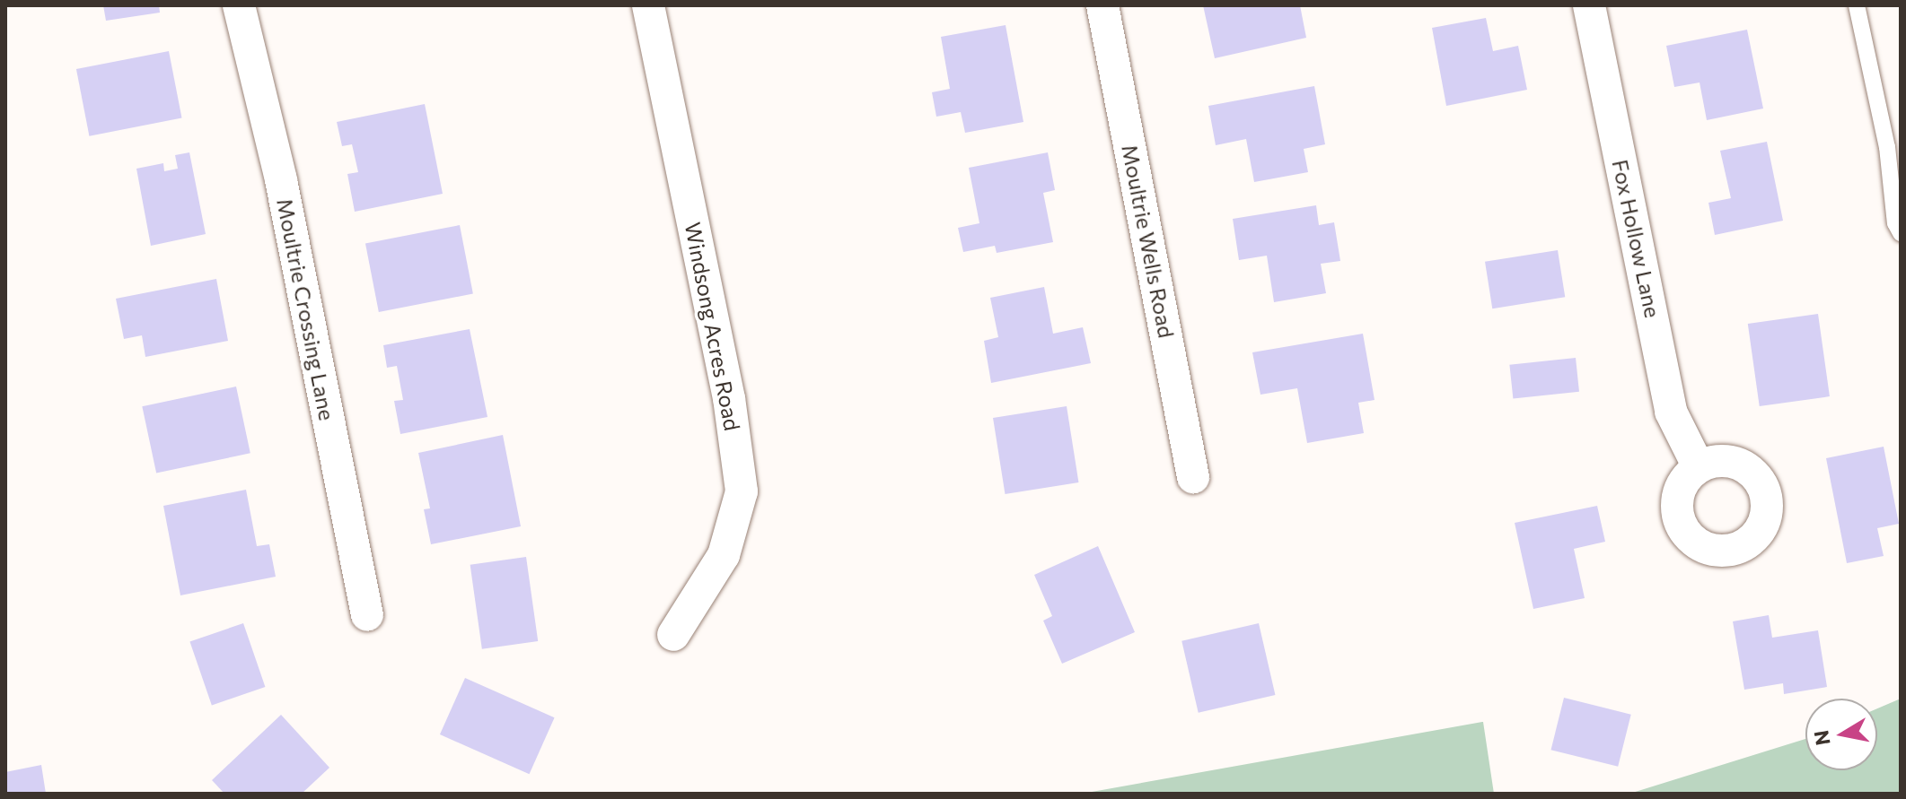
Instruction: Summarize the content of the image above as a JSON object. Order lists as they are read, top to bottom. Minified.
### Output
{"streets":{"street":["Fox Hollow Lane","Moultrie Wells Road","Moultrie Crossing Lane","Windsong Acres Road"]},"north":"left"}
